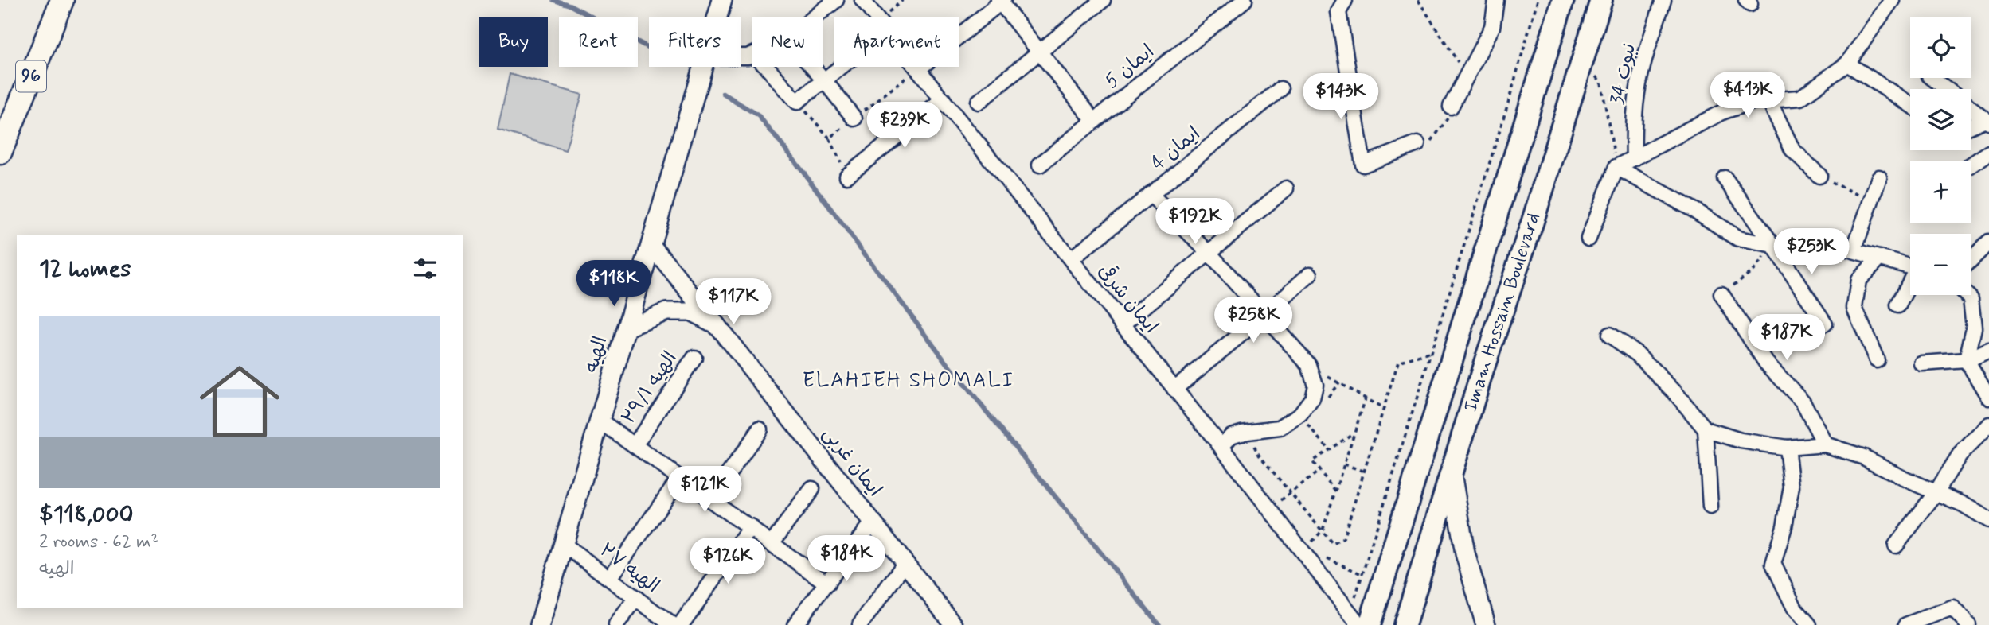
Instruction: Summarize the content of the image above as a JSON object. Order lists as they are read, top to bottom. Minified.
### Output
{"streets":{"highway":["96"],"main road":["Imam Hossain Boulevard","الهیه"],"street":["ایمان 5","نبوت 34","ایمان 4","ایمان شرقی","الهیه ۲۹/۱","ایمان غربی","الهیه ۲۷"]},"crossings":[["ایمان 4","ایمان شرقی"],["الهیه","ایمان غربی"],["الهیه","الهیه ۲۷"]],"districts":["ELAHIEH SHOMALI"],"page":{"map_buttons":["+","−"],"chip":["Buy","Rent","Filters","New","Apartment"],"price":["$413K","$143K","$239K","$192K","$253K","$118K","$117K","$258K","$187K","$121K","$184K","$126K"],"heading":"12 homes","list":[{"name":"$118,000","note":"2 rooms · 62 m² · الهیه"}]}}
